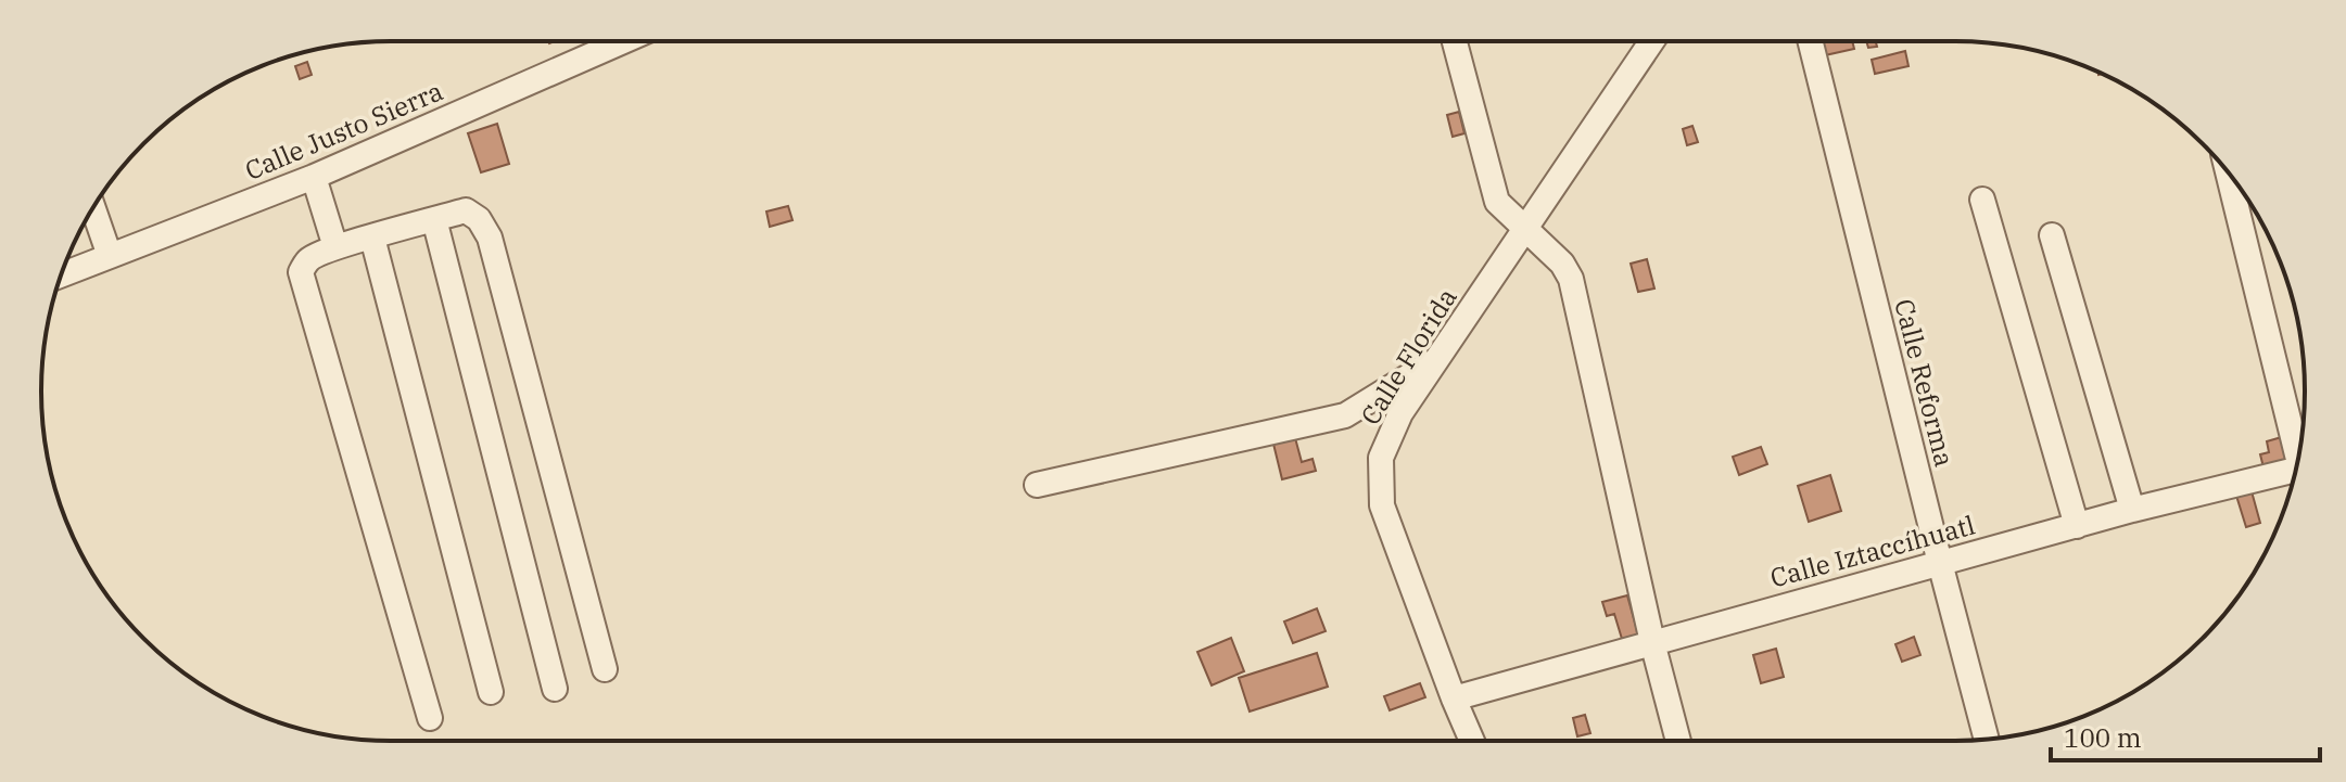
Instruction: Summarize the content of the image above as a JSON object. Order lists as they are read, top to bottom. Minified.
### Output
{"streets":{"street":["Calle Justo Sierra","Calle Florida","Calle Reforma","Calle Iztaccíhuatl"]},"crossings":[["Calle Florida","Calle Iztaccíhuatl"],["Calle Reforma","Calle Iztaccíhuatl"]],"scale_bar":"100 m"}
